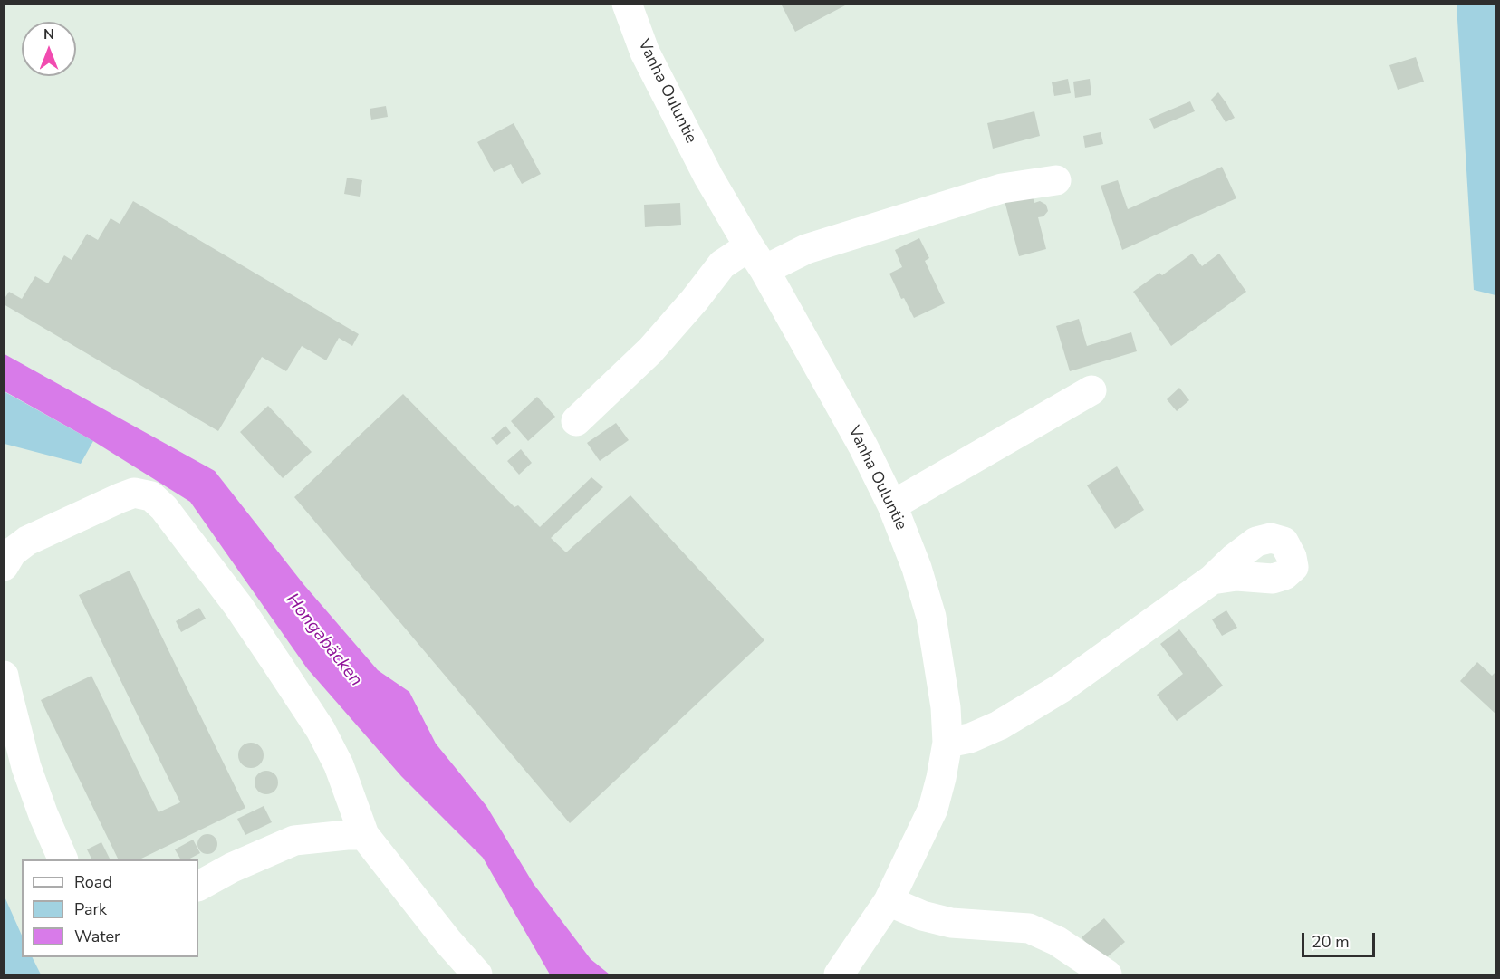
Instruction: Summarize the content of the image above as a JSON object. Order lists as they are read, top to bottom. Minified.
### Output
{"streets":{"street":["Vanha Ouluntie"]},"water":["Hongabäcken"],"legend":["Road","Park","Water"],"scale_bar":"20 m","north":"top"}
